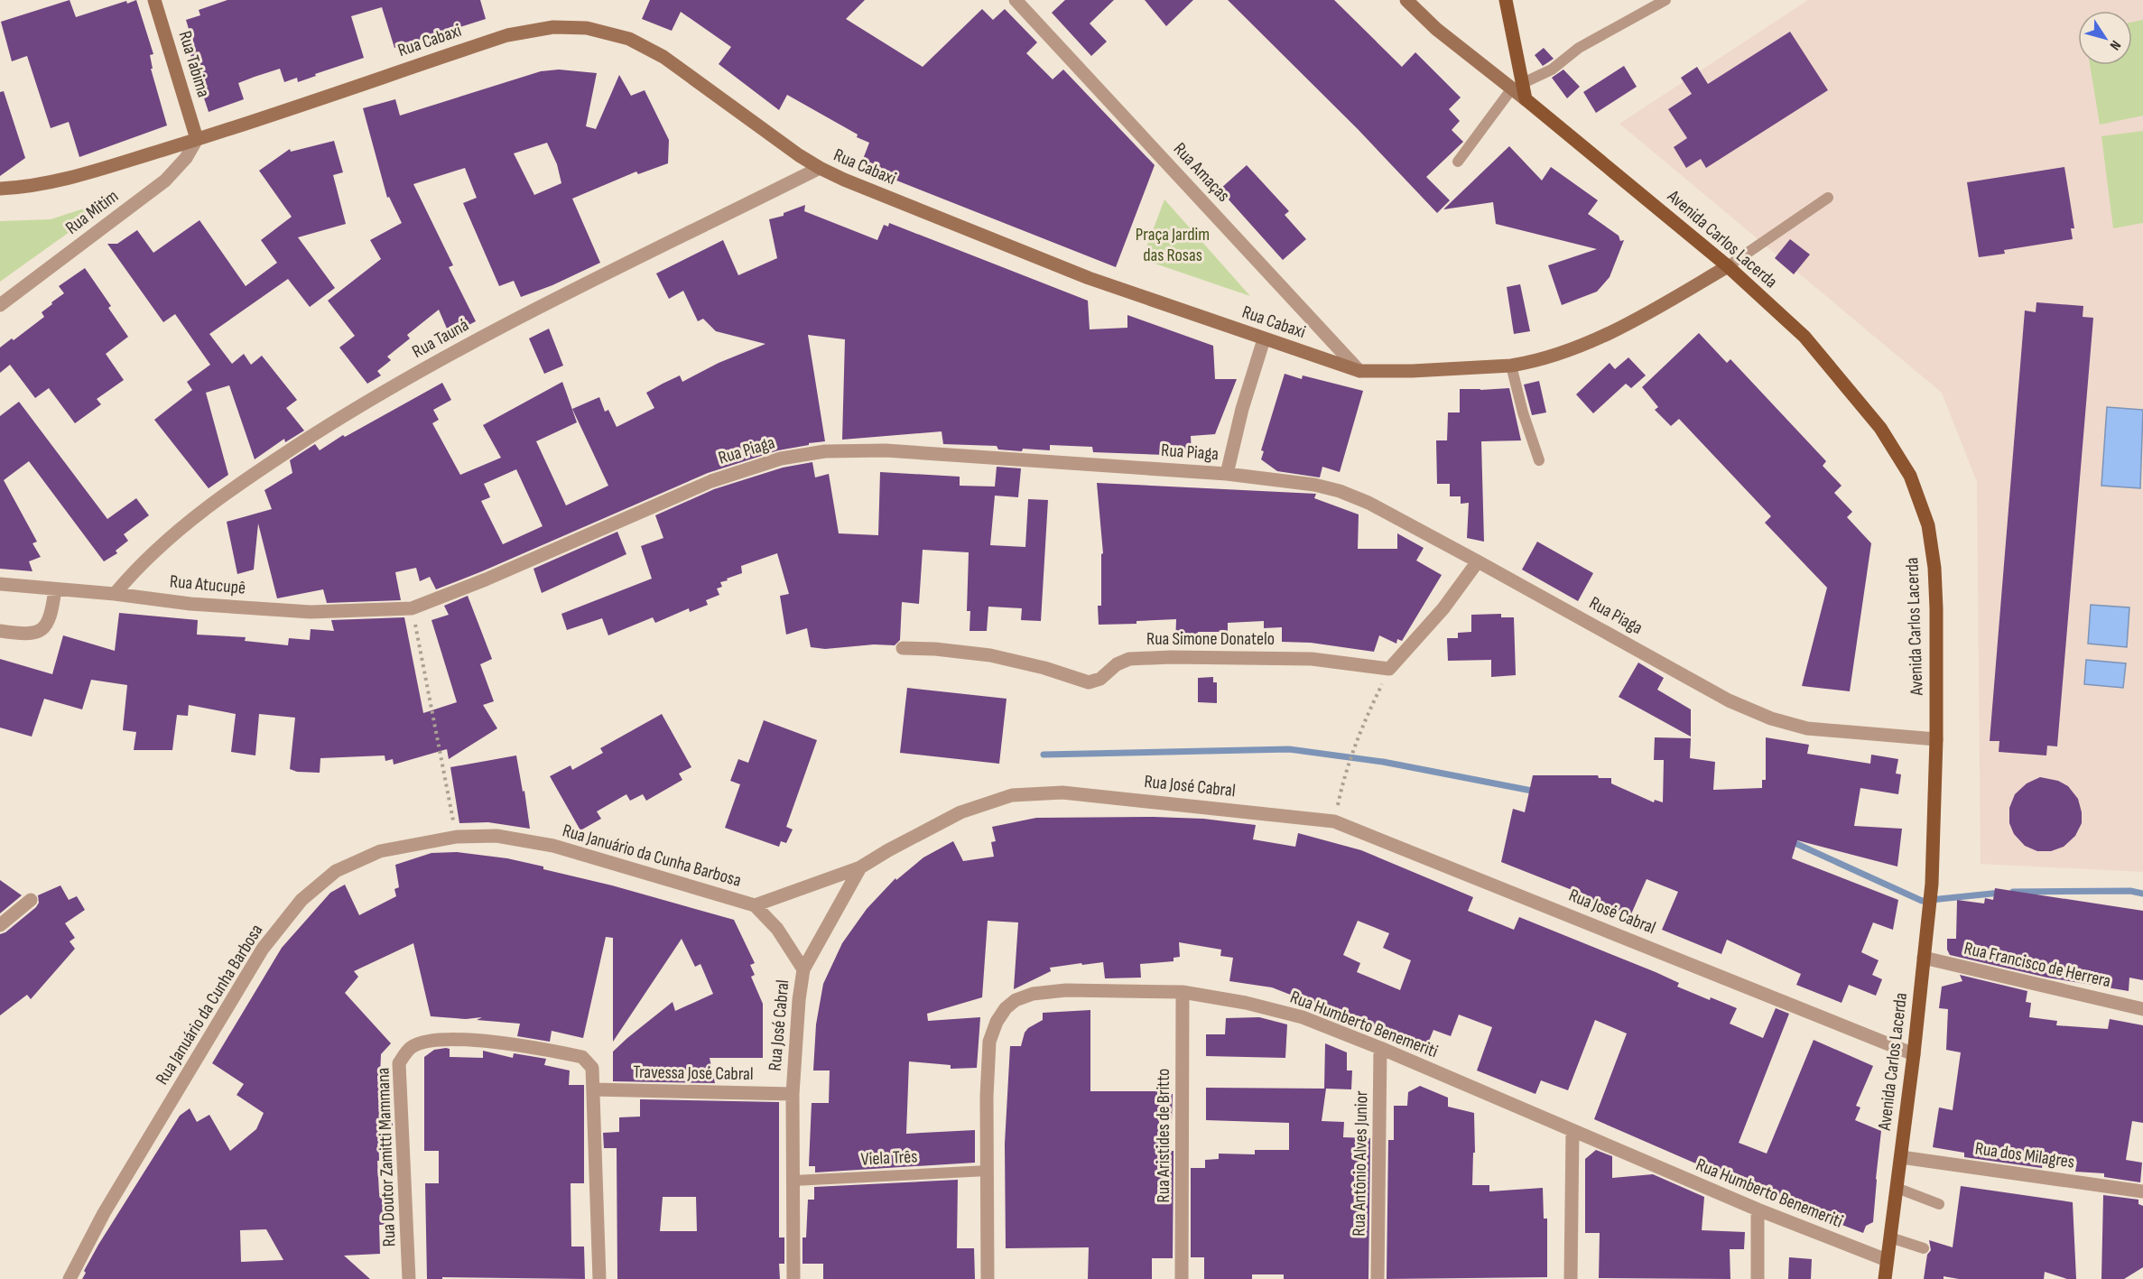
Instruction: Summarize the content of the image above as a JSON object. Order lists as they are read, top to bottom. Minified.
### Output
{"streets":{"main road":["Avenida Carlos Lacerda"],"street":["Rua Cabaxi","Rua Tabima","Rua Amaças","Rua Mitim","Rua Tauná","Rua Piaga","Rua Atucupê","Rua Simone Donatelo","Rua José Cabral","Rua Januário da Cunha Barbosa","Rua Francisco de Herrera","Rua Humberto Benemeriti","Travessa José Cabral","Rua Aristides de Britto","Rua dos Milagres","Rua Doutor Zamitti Mammana","Rua Antônio Alves Junior"],"lane":["Viela Três"]},"crossings":[["Rua Cabaxi","Rua Tabima"],["Rua Cabaxi","Rua Amaças"],["Rua Cabaxi","Rua Mitim"],["Rua Cabaxi","Avenida Carlos Lacerda"],["Rua Cabaxi","Rua Tauná"],["Rua Tabima","Rua Mitim"],["Avenida Carlos Lacerda","Rua Piaga"],["Avenida Carlos Lacerda","Rua José Cabral"],["Avenida Carlos Lacerda","Rua Francisco de Herrera"],["Avenida Carlos Lacerda","Rua Humberto Benemeriti"],["Avenida Carlos Lacerda","Rua dos Milagres"],["Rua Tauná","Rua Atucupê"],["Rua Piaga","Rua Atucupê"],["Rua José Cabral","Rua Januário da Cunha Barbosa"],["Rua José Cabral","Travessa José Cabral"],["Rua José Cabral","Viela Três"],["Rua Humberto Benemeriti","Rua Aristides de Britto"],["Rua Humberto Benemeriti","Viela Três"],["Rua Humberto Benemeriti","Rua Antônio Alves Junior"],["Travessa José Cabral","Rua Doutor Zamitti Mammana"]],"parks":["Praça Jardim das Rosas"],"north":"bottom right"}
